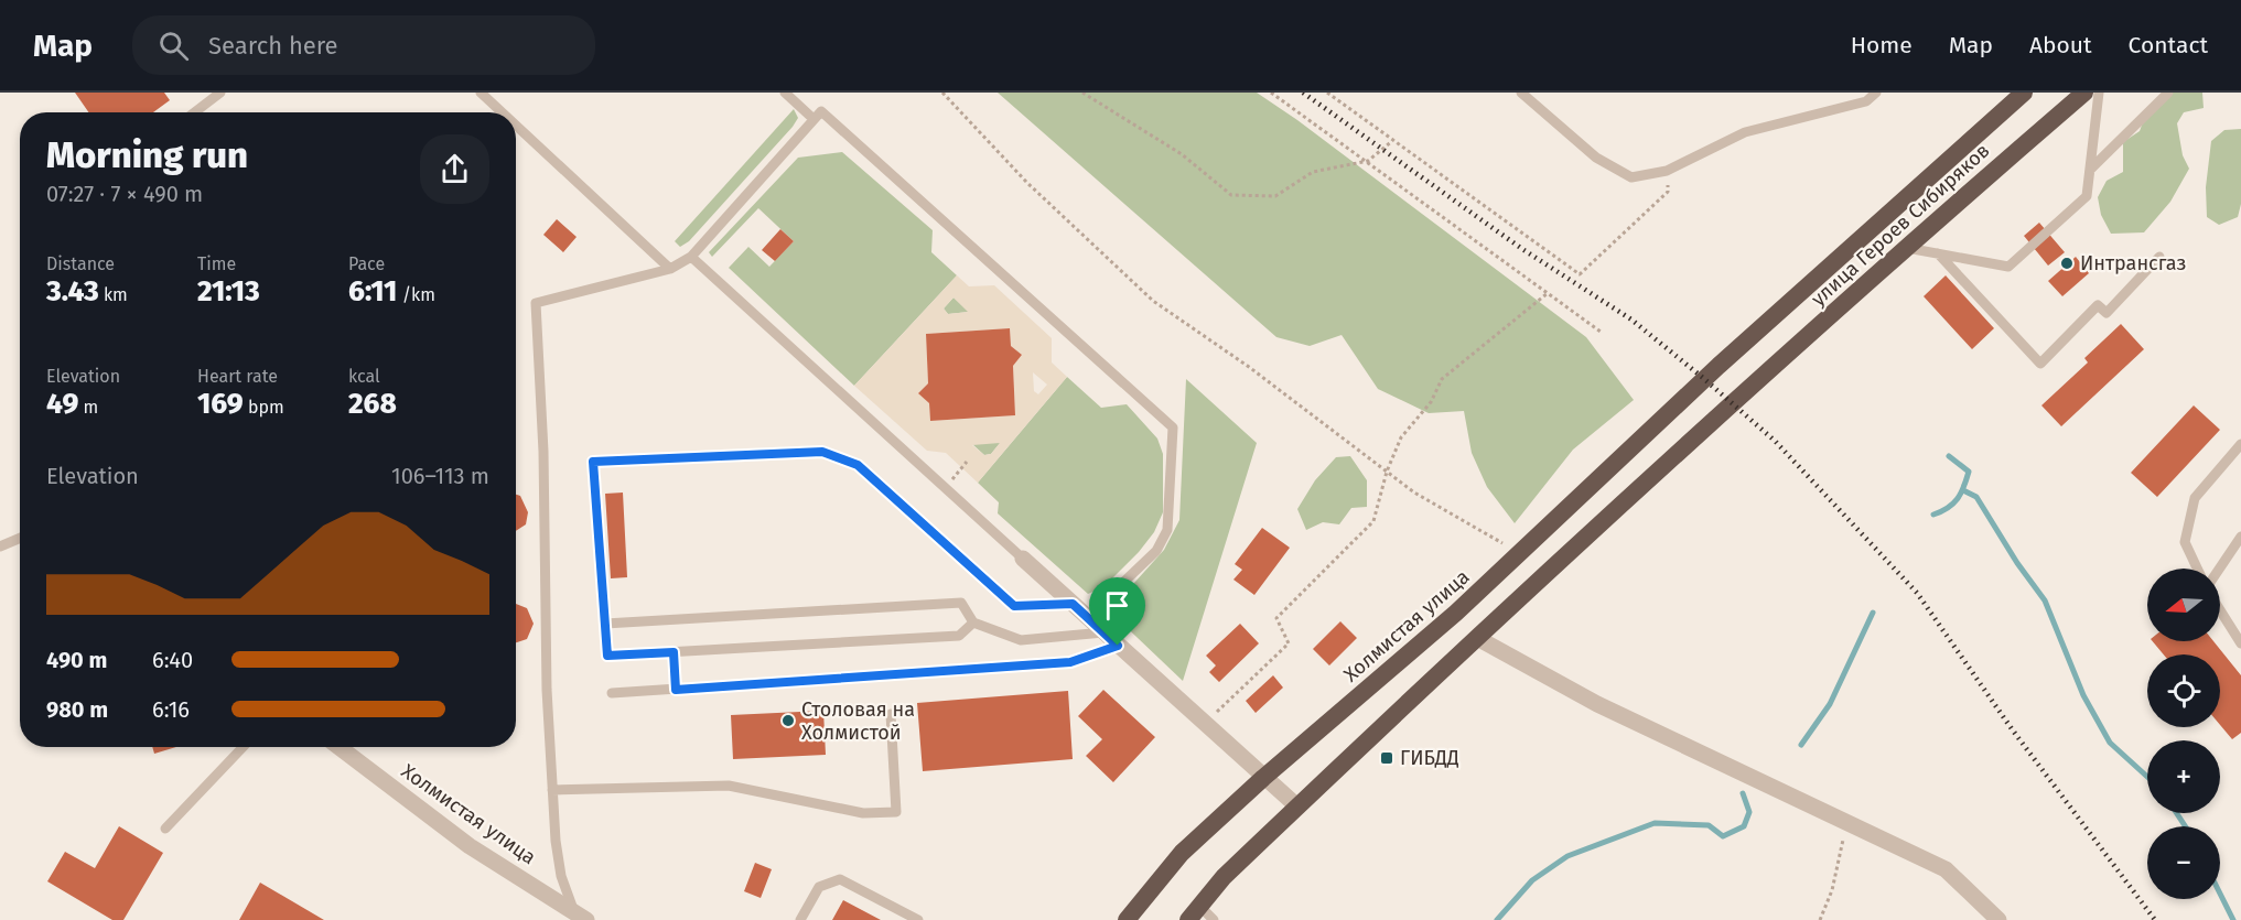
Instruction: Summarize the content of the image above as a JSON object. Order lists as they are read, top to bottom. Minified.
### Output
{"streets":{"highway":["улица Героев Сибиряков","Холмистая улица"]},"crossings":[["улица Героев Сибиряков","Холмистая улица"]],"places":{"other":["Интрансгаз","Столовая на Холмистой"],"transit":["ГИБДД"]},"north":"left","page":{"header":"Map","search":"Search here","nav":["Home","Map","About","Contact"],"heading":["Morning run","07:27 · 7 × 490 m"],"stats":[["Distance","3.43 km"],["Time","21:13"],["Pace","6:11 /km"],["Elevation","49 m"],["Heart rate","169 bpm"],["kcal","268"]],"chart":["Elevation","106–113 m"],"map_buttons":["+","−"],"list":[{"name":"490 m","note":"6:40"},{"name":"980 m","note":"6:16"}]}}
